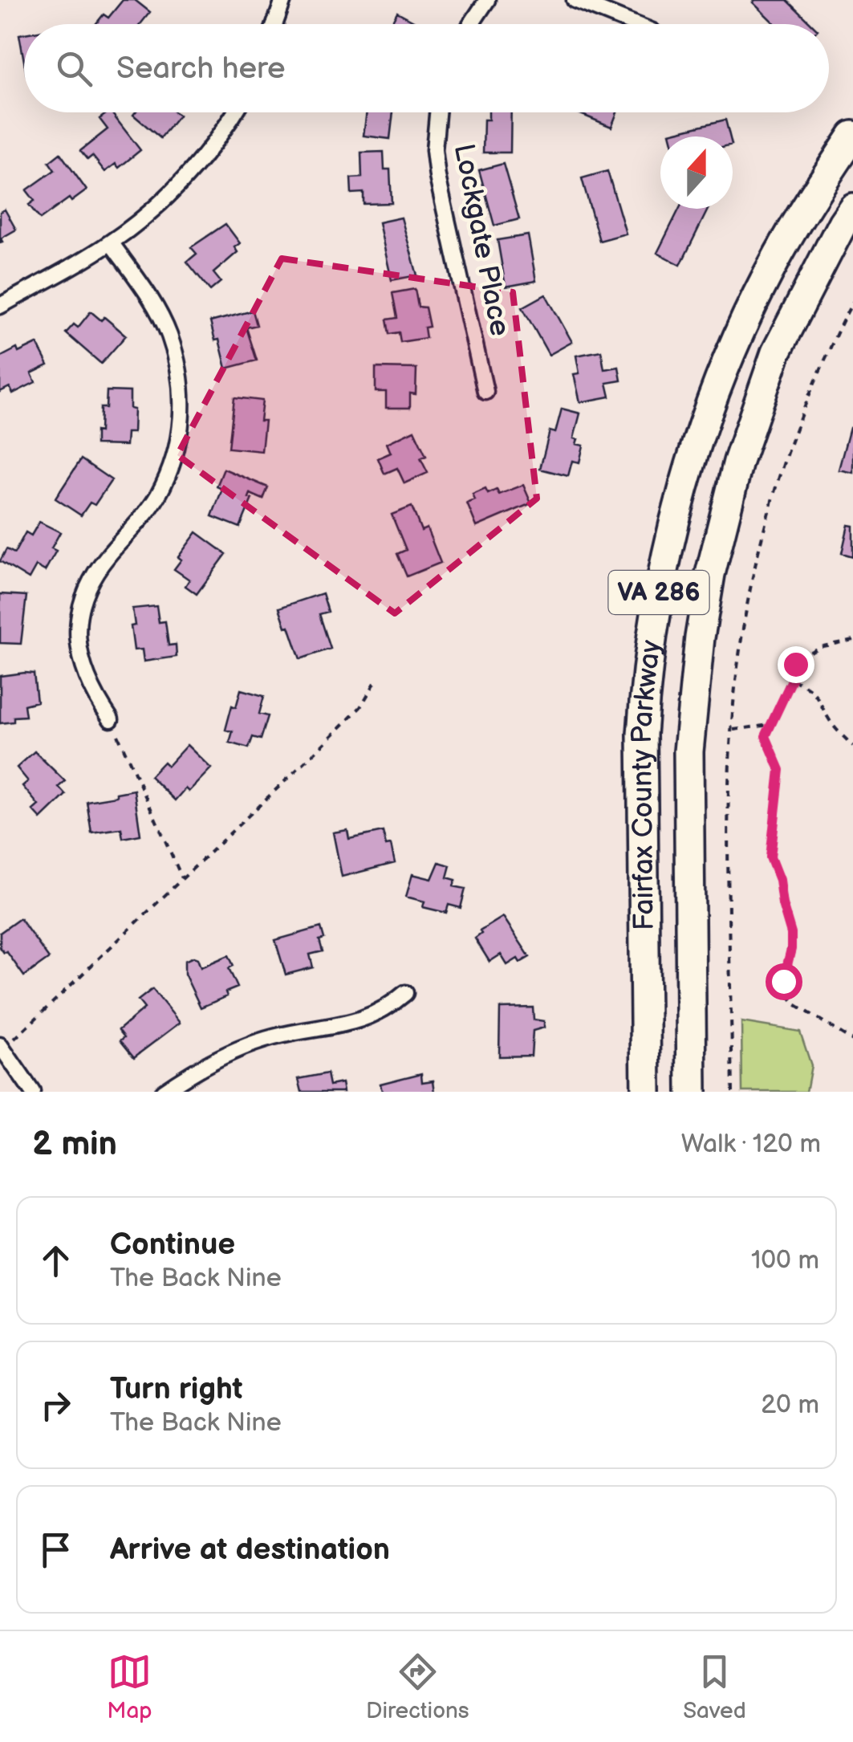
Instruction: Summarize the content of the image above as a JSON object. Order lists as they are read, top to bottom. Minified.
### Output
{"streets":{"highway":["VA 286","Fairfax County Parkway"],"street":["Lockgate Place"]},"north":"top","page":{"search":"Search here","heading":["2 min","Walk · 120 m"],"list":[["Continue","The Back Nine","100 m"],["Turn right","The Back Nine","20 m"],"Arrive at destination"],"nav":["Map","Directions","Saved"]}}
